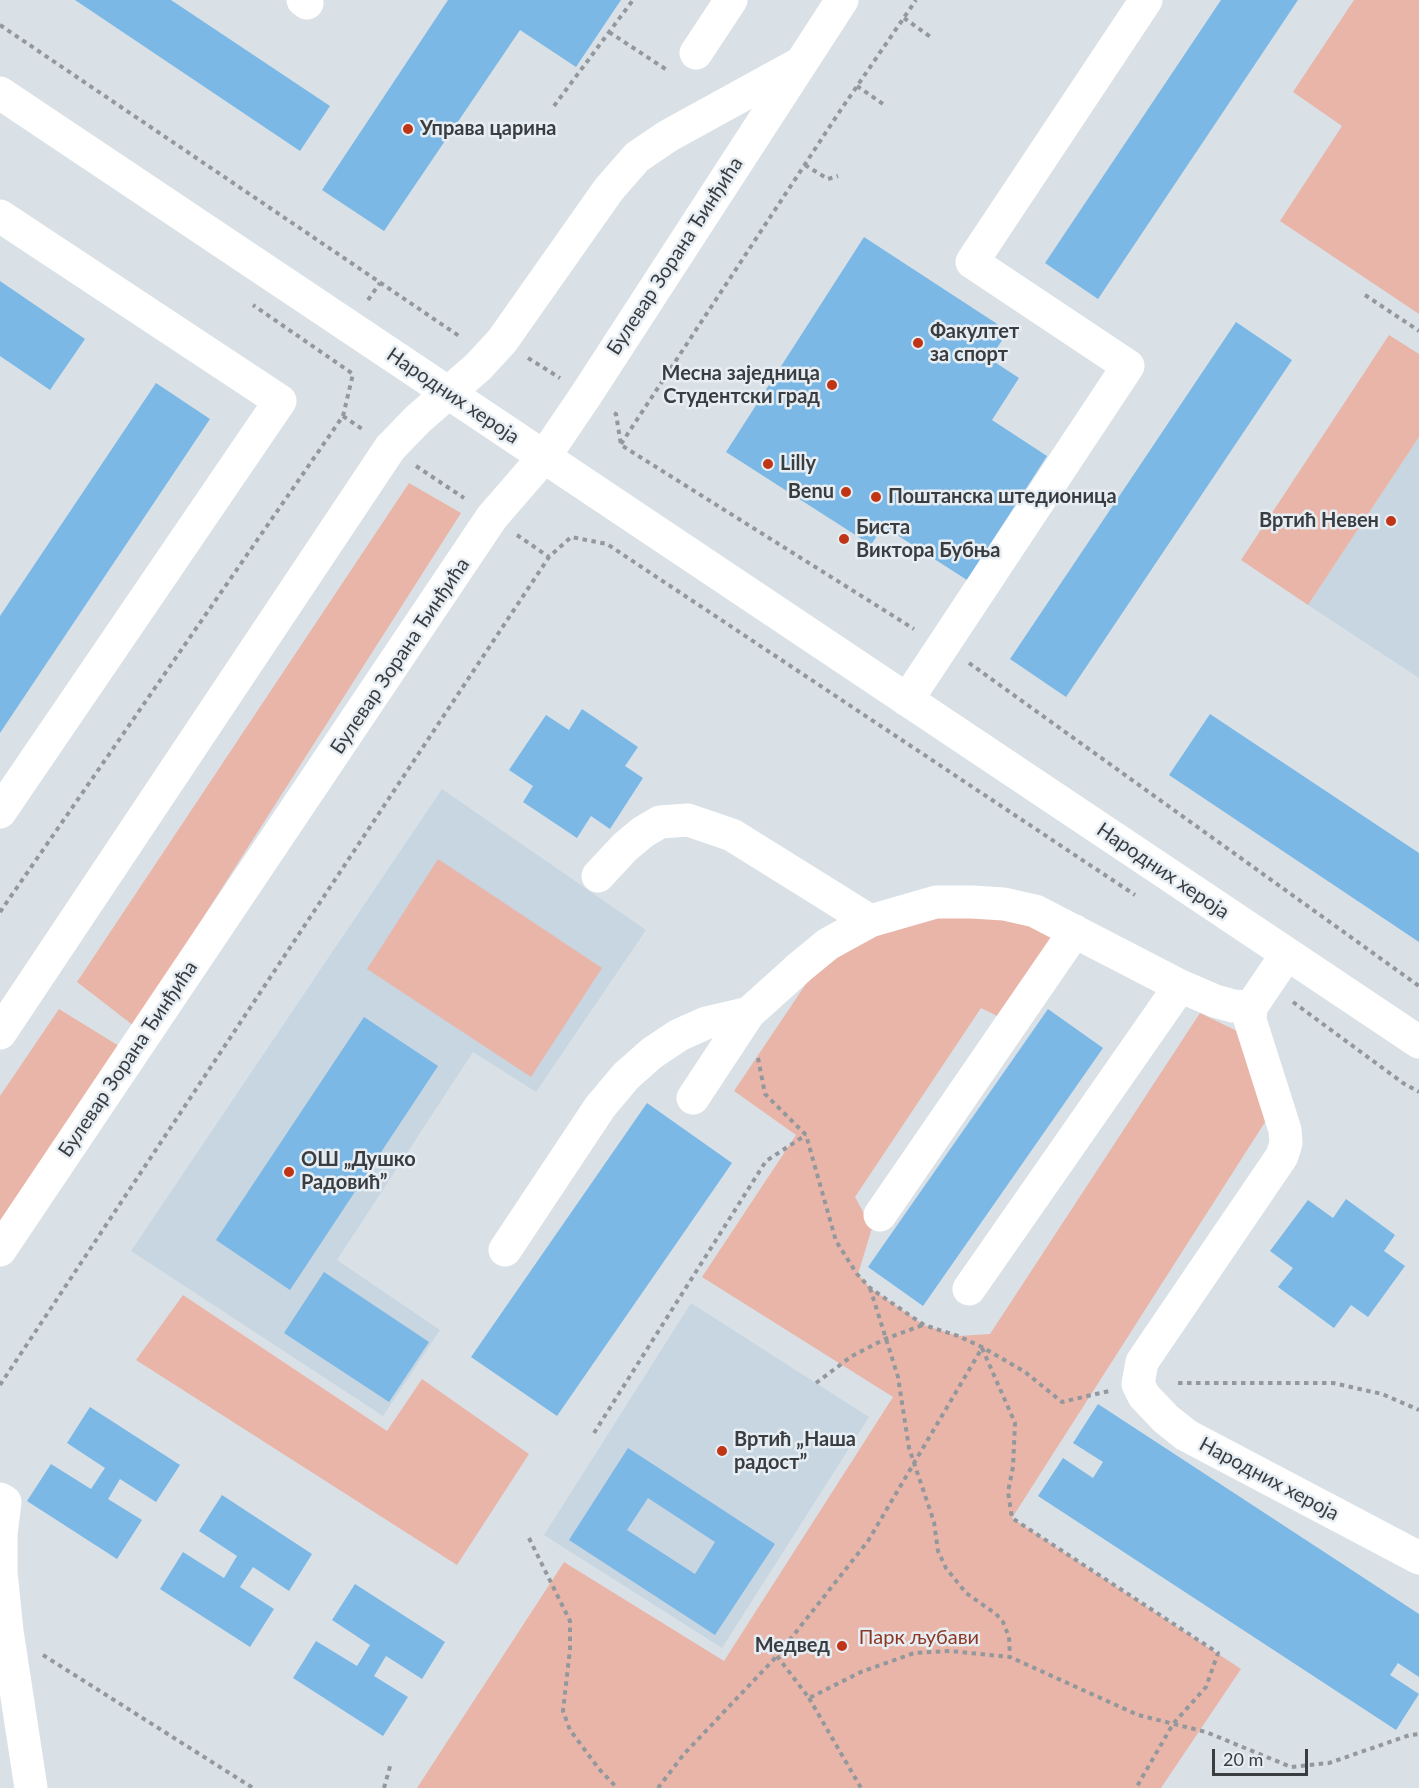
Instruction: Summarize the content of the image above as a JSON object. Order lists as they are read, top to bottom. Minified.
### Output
{"streets":{"street":["Булевар Зорана Ђинђића","Народних хероја"]},"crossings":[["Булевар Зорана Ђинђића","Народних хероја"]],"parks":["Парк љубави"],"places":["Управа царина","Факултет за спорт","Месна заједница Студентски град","Lilly","Benu","Поштанска штедионица","Вртић Невен","Биста Виктора Бубња","ОШ „Душко Радовић”","Вртић „Наша радост”","Медвед"],"scale_bar":"20 m"}
